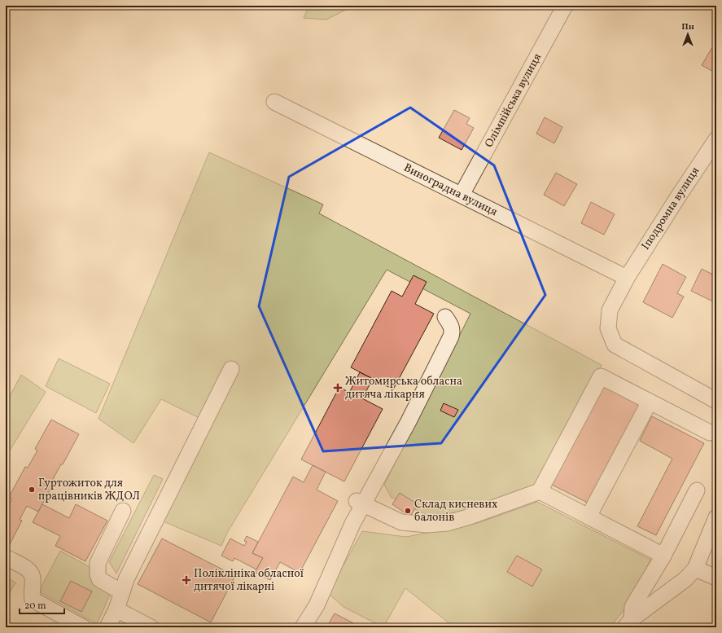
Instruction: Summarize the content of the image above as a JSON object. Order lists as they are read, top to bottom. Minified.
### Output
{"streets":{"street":["Олімпійська вулиця","Виноградна вулиця","Іподромна вулиця"]},"crossings":[["Олімпійська вулиця","Виноградна вулиця"],["Виноградна вулиця","Іподромна вулиця"]],"places":{"health":["Житомирська обласна дитяча лікарня","Поліклініка обласної дитячої лікарні"],"other":["Гуртожиток для працiвникiв ЖДОЛ","Склад кисневих балонів"]},"scale_bar":"20 m","north":"top"}
